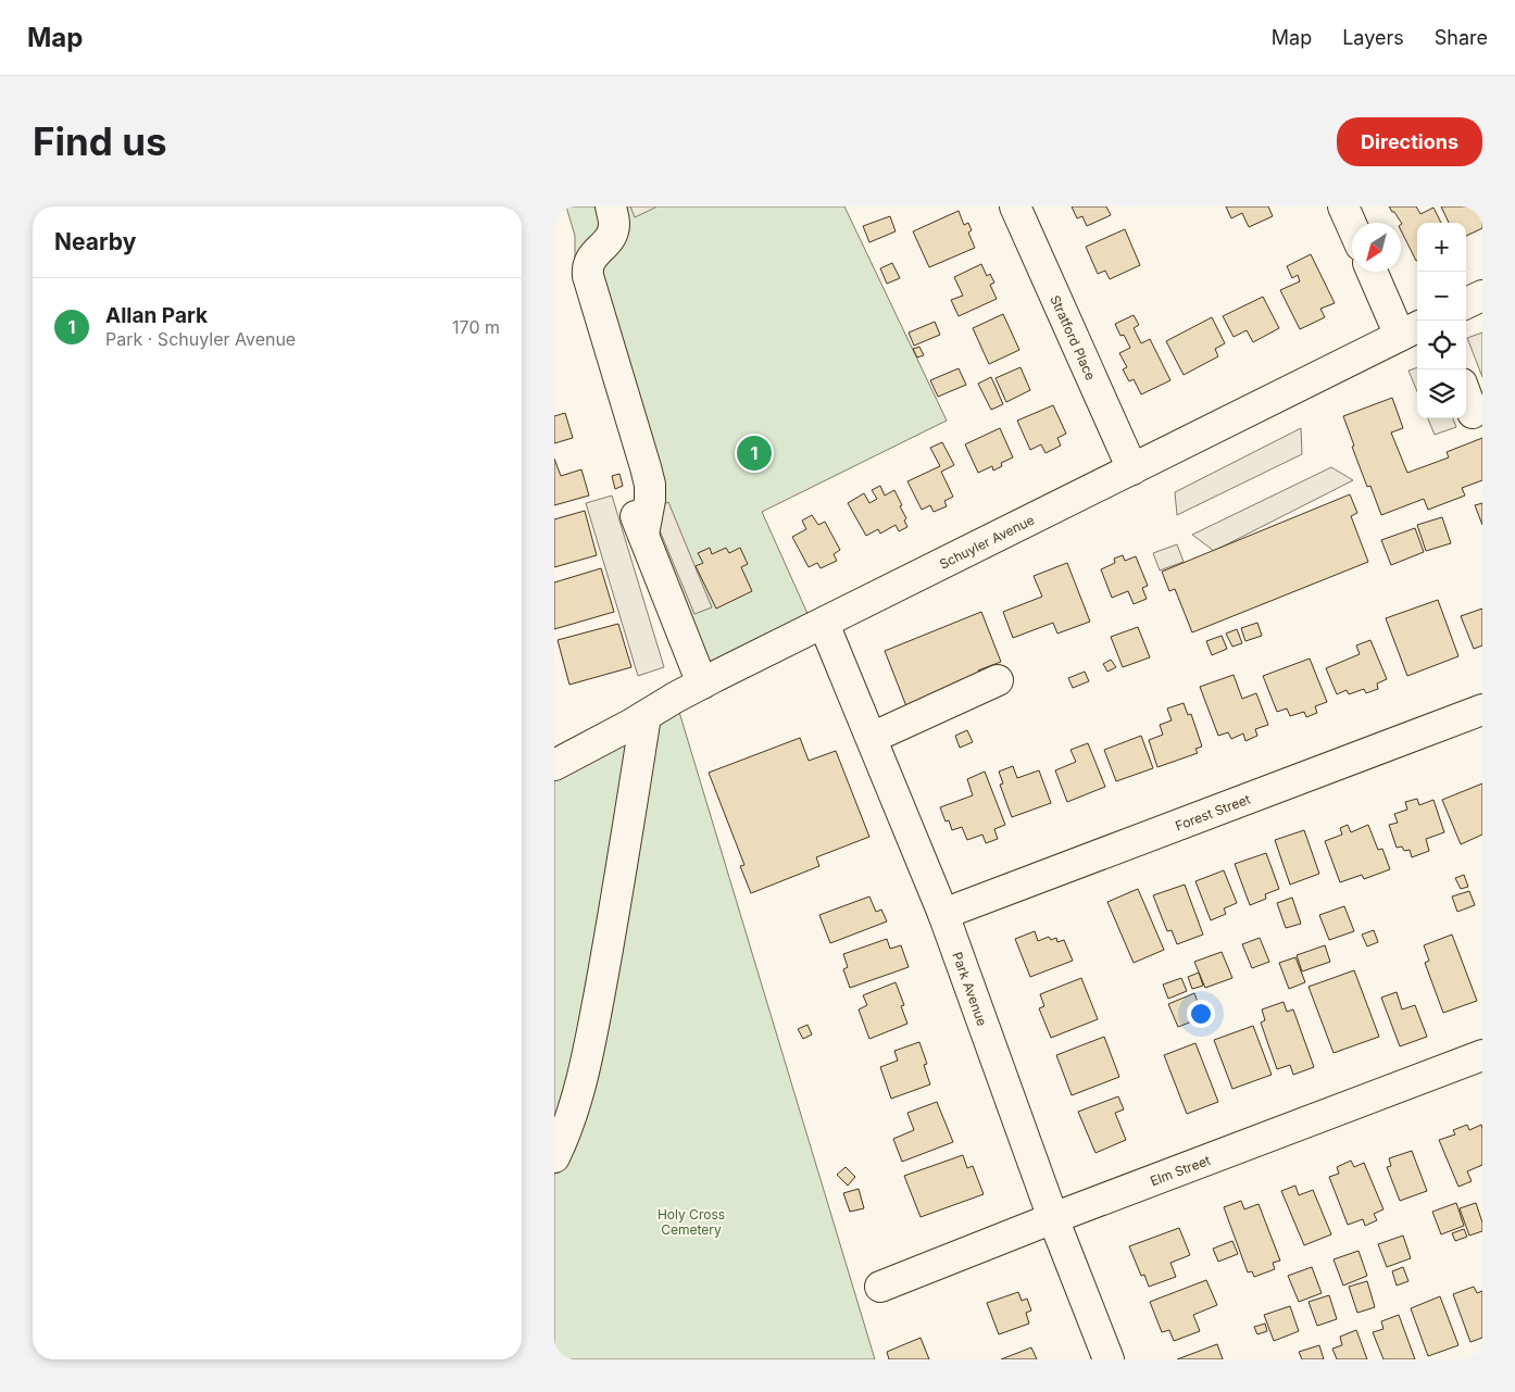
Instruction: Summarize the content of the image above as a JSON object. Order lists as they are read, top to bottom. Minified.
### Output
{"streets":{"street":["Stratford Place","Schuyler Avenue","Forest Street","Park Avenue","Elm Street"]},"crossings":[["Stratford Place","Schuyler Avenue"],["Schuyler Avenue","Park Avenue"],["Forest Street","Park Avenue"],["Park Avenue","Elm Street"]],"parks":["Holy Cross Cemetery"],"north":"bottom left","page":{"header":"Map","nav":["Map","Layers","Share"],"buttons":"Directions","title":"Find us","heading":"Nearby","map_buttons":["+","−"],"list":[{"mark":"1","name":"Allan Park","note":"Park · Schuyler Avenue","value":"170 m"}],"pins":"1"}}
